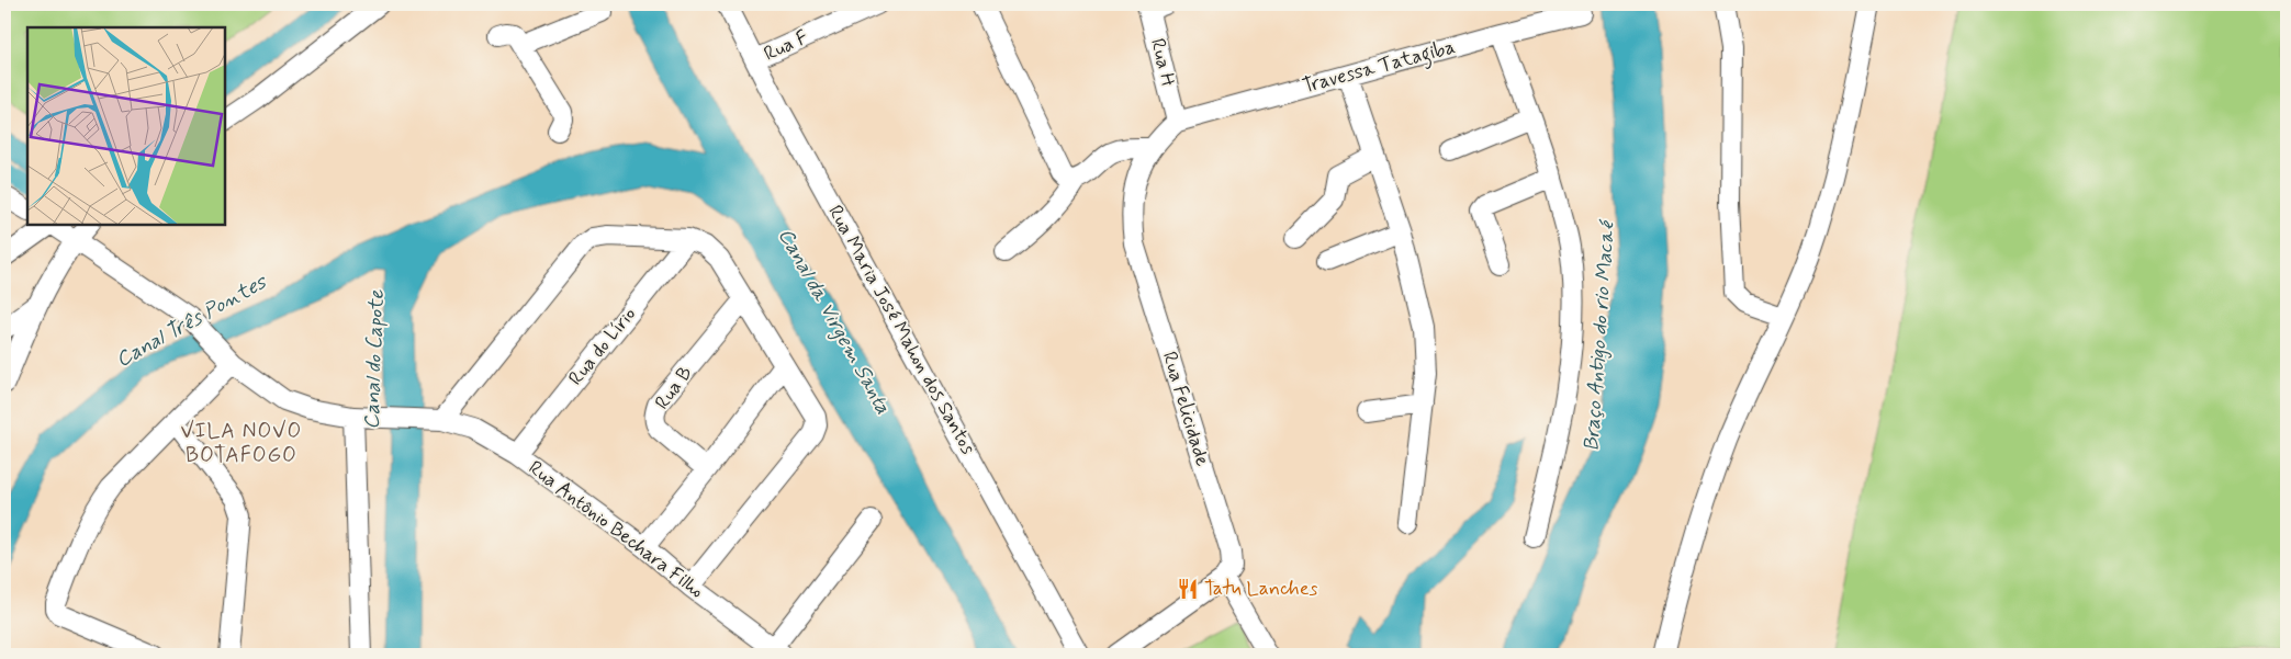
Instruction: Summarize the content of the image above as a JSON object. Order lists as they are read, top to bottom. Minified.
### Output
{"streets":{"street":["Rua F","Rua H","Travessa Tatagiba","Rua Maria José Mahon dos Santos","Rua do Lírio","Rua B","Rua Felicidade","Rua Antônio Bechara Filho"]},"crossings":[["Rua F","Rua Maria José Mahon dos Santos"],["Rua H","Travessa Tatagiba"],["Rua H","Rua Felicidade"],["Travessa Tatagiba","Rua Felicidade"],["Rua do Lírio","Rua Antônio Bechara Filho"]],"districts":["VILA NOVO BOTAFOGO"],"water":["Canal Três Pontes","Canal da Virgem Santa","Braço Antigo do rio Macaé","Canal do Capote"],"places":{"restaurant":["Tatu Lanches"]}}
